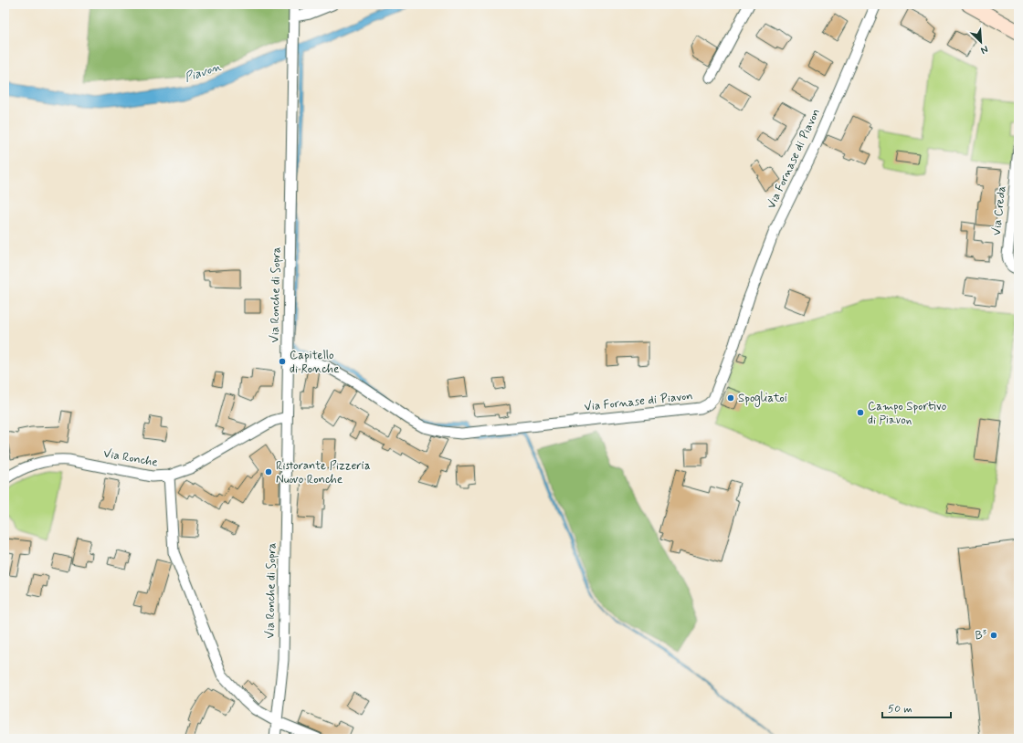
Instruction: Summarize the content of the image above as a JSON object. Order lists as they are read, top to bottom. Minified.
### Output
{"streets":{"street":["Via Fornase di Piavon","Via Creda","Via Ronche di Sopra","Via Ronche"]},"crossings":[["Via Fornase di Piavon","Via Ronche di Sopra"],["Via Ronche di Sopra","Via Ronche"]],"water":["Piavon"],"places":["Capitello di Ronche","Spogliatoi","Campo Sportivo di Piavon","Ristorante Pizzeria Nuovo Ronche","B³"],"scale_bar":"50 m","north":"bottom right"}
